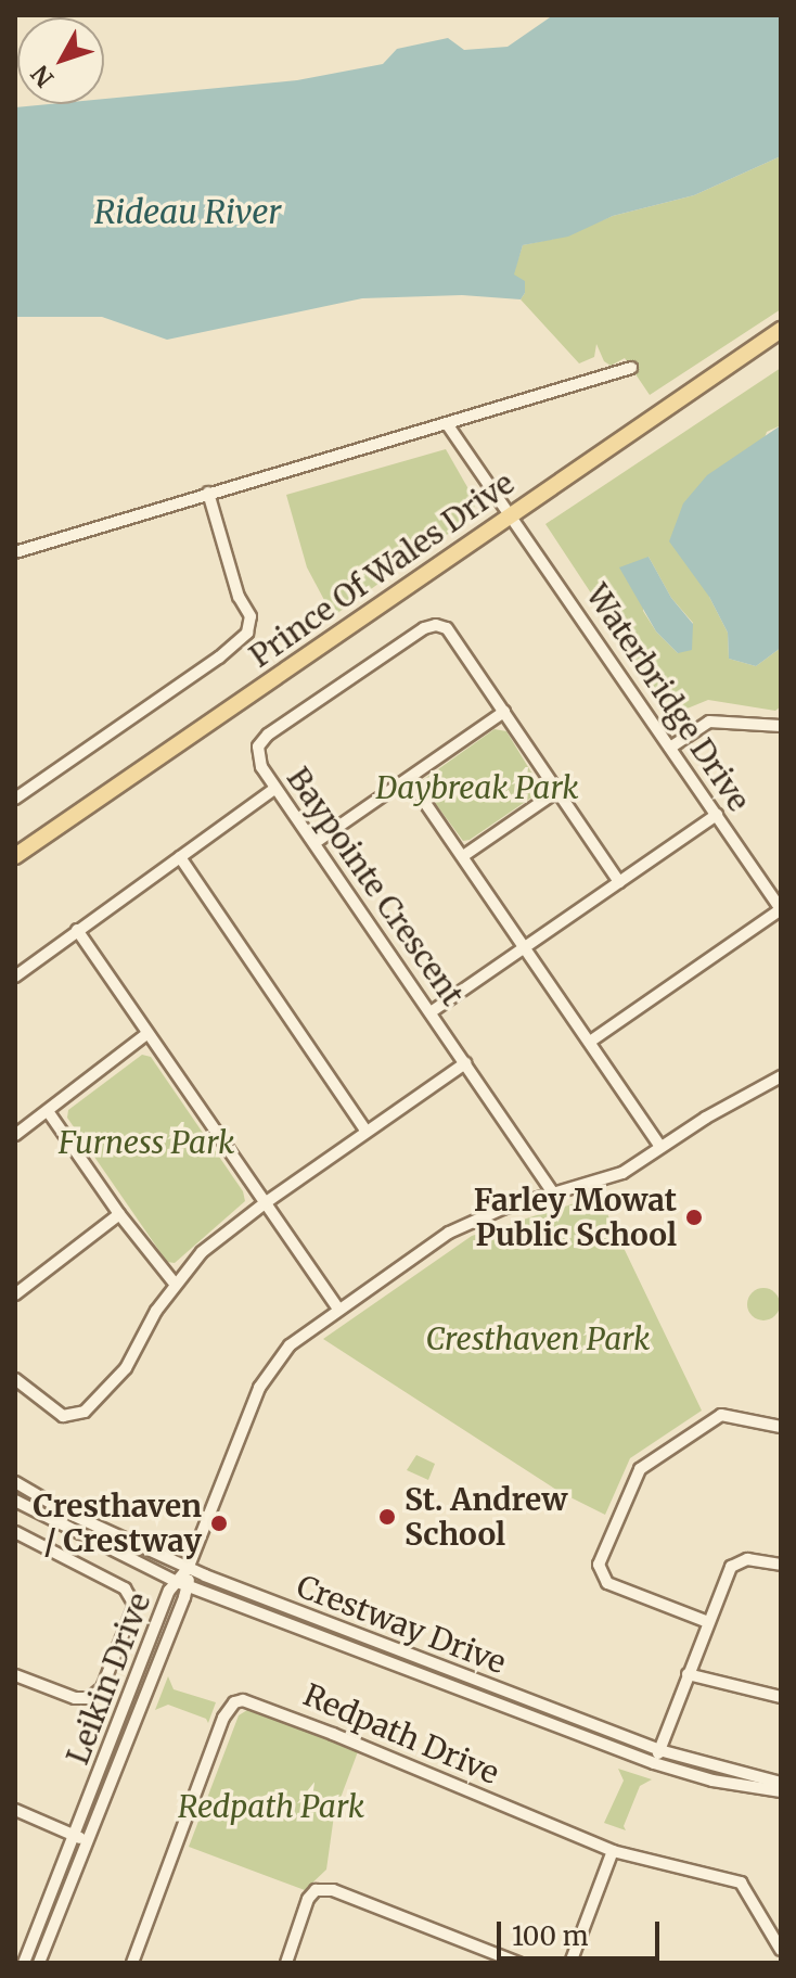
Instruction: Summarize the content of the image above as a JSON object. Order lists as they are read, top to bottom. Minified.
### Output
{"streets":{"main road":["Prince Of Wales Drive"],"street":["Waterbridge Drive","Baypointe Crescent","Crestway Drive","Leikin Drive","Redpath Drive"]},"crossings":[["Prince Of Wales Drive","Waterbridge Drive"],["Crestway Drive","Leikin Drive"]],"water":["Rideau River"],"parks":["Daybreak Park","Furness Park","Cresthaven Park","Redpath Park"],"places":["Farley Mowat Public School","St. Andrew School","Cresthaven / Crestway"],"scale_bar":"100 m","north":"bottom left"}
